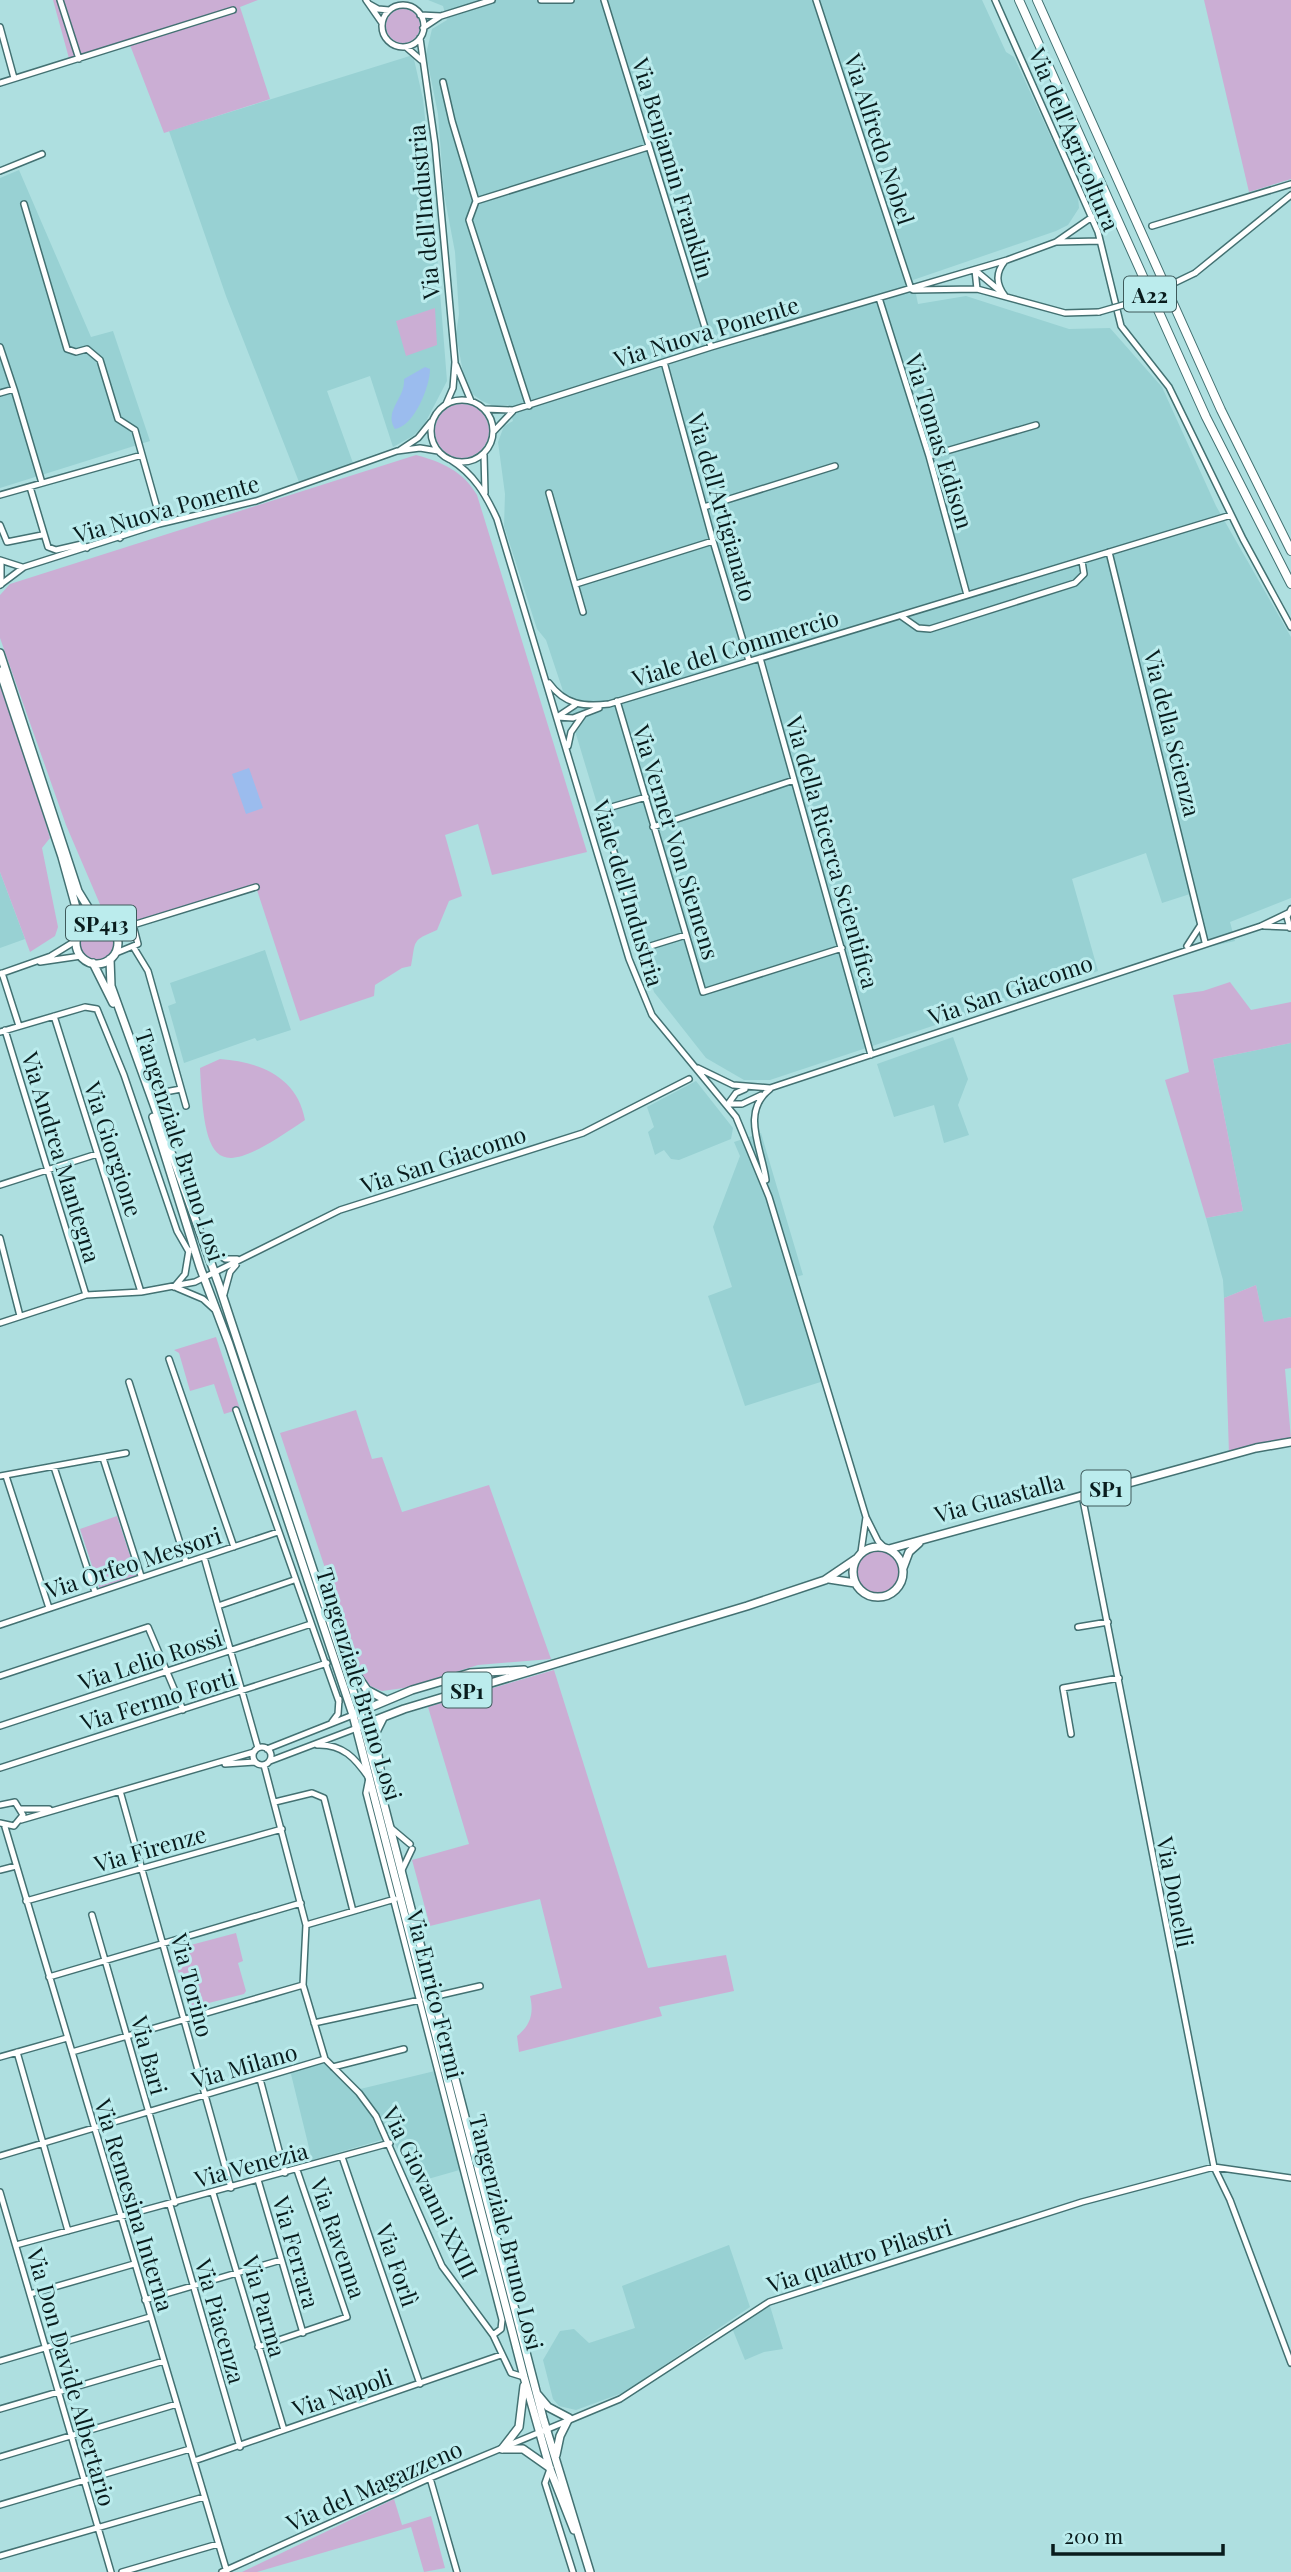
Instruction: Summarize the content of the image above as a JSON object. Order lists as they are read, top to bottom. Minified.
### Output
{"streets":{"highway":["A22"],"main road":["SP413","Tangenziale Bruno Losi","SP1","Via Guastalla"],"street":["Via Alfredo Nobel","Via dell'Agricoltura","Via Benjamin Franklin","Via dell'Industria","Via Nuova Ponente","Via Tomas Edison","Via dell'Artigianato","Viale del Commercio","Via della Scienza","Via Verner Von Siemens","Via della Ricerca Scientifica","Viale dell'Industria","Via San Giacomo","Via Giorgione","Via Andrea Mantegna","Via Orfeo Messori","Via Lelio Rossi","Via Fermo Forti","Via Firenze","Via Donelli","Via Torino","Via Enrico Fermi","Via Bari","Via Milano","Via Venezia","Via Giovanni XXIII","Via Remesina Interna","Via Ravenna","Via Ferrara","Via quattro Pilastri","Via Forlì","Via Parma","Via Piacenza","Via Don Davide Albertario","Via Napoli","Via del Magazzeno"]},"crossings":[["Via Alfredo Nobel","Via Nuova Ponente"],["Via dell'Agricoltura","Viale del Commercio"],["Via Benjamin Franklin","Via Nuova Ponente"],["Via dell'Industria","Via Nuova Ponente"],["Via dell'Industria","Viale dell'Industria"],["Via Nuova Ponente","Via Tomas Edison"],["Via Nuova Ponente","Via dell'Artigianato"],["Via Nuova Ponente","Viale dell'Industria"],["Via Tomas Edison","Viale del Commercio"],["Via dell'Artigianato","Viale del Commercio"],["Viale del Commercio","Via della Scienza"],["Viale del Commercio","Via Verner Von Siemens"],["Viale del Commercio","Via della Ricerca Scientifica"],["Via della Scienza","Via San Giacomo"],["Via Verner Von Siemens","Via della Ricerca Scientifica"],["Via della Ricerca Scientifica","Via San Giacomo"],["Viale dell'Industria","Via San Giacomo"],["Viale dell'Industria","SP1"],["Viale dell'Industria","Via Guastalla"],["SP413","Tangenziale Bruno Losi"],["Via San Giacomo","Tangenziale Bruno Losi"],["Via San Giacomo","Via Giorgione"],["Via San Giacomo","Via Andrea Mantegna"],["Tangenziale Bruno Losi","SP1"],["Tangenziale Bruno Losi","Via Enrico Fermi"],["Tangenziale Bruno Losi","Via quattro Pilastri"],["Tangenziale Bruno Losi","Via del Magazzeno"],["SP1","Via Guastalla"],["Via Guastalla","Via Donelli"],["Via Firenze","Via Torino"],["Via Firenze","Via Remesina Interna"],["Via Donelli","Via quattro Pilastri"],["Via Torino","Via Milano"],["Via Torino","Via Venezia"],["Via Enrico Fermi","Via Giovanni XXIII"],["Via Bari","Via Milano"],["Via Bari","Via Venezia"],["Via Bari","Via Piacenza"],["Via Milano","Via Giovanni XXIII"],["Via Milano","Via Remesina Interna"],["Via Venezia","Via Giovanni XXIII"],["Via Venezia","Via Remesina Interna"],["Via Venezia","Via Ravenna"],["Via Venezia","Via Ferrara"],["Via Venezia","Via Forlì"],["Via Venezia","Via Parma"],["Via Venezia","Via Piacenza"],["Via Venezia","Via Don Davide Albertario"],["Via Giovanni XXIII","Via Napoli"],["Via Remesina Interna","Via Napoli"],["Via Remesina Interna","Via del Magazzeno"],["Via Ravenna","Via Ferrara"],["Via quattro Pilastri","Via del Magazzeno"],["Via Forlì","Via Napoli"],["Via Parma","Via Napoli"],["Via Piacenza","Via Napoli"]],"scale_bar":"200 m"}
